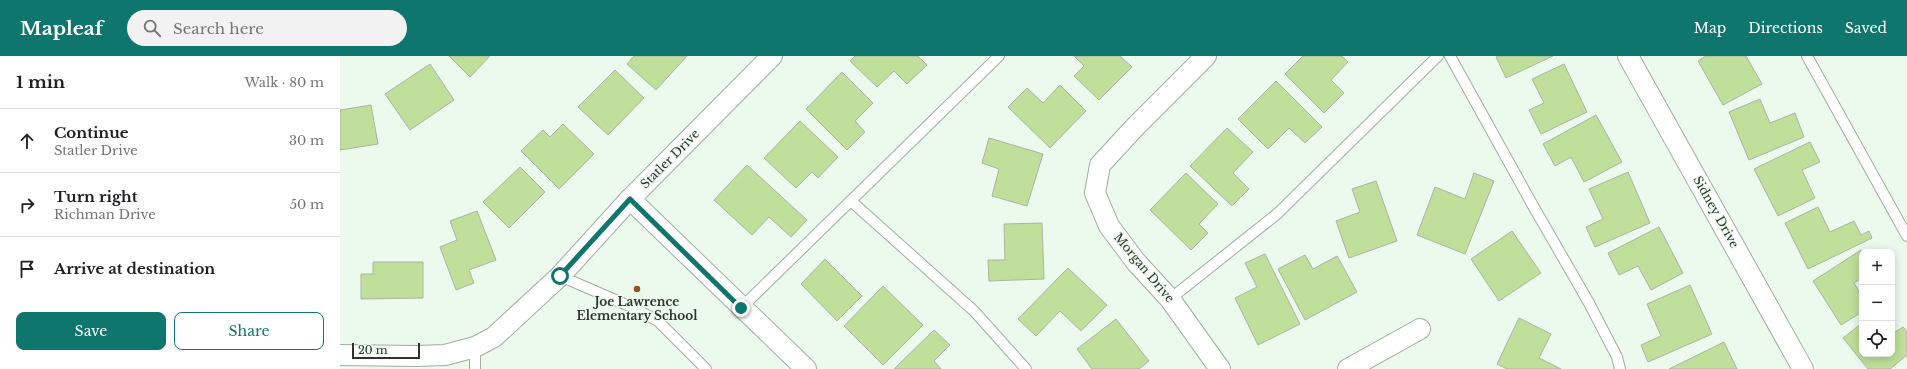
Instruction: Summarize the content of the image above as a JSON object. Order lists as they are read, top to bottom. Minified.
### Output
{"streets":{"street":["Statler Drive","Sidney Drive","Morgan Drive"]},"places":["Joe Lawrence Elementary School"],"scale_bar":"20 m","page":{"header":"Mapleaf","search":"Search here","nav":["Map","Directions","Saved"],"heading":["1 min","Walk · 80 m"],"list":[["Continue","Statler Drive","30 m"],["Turn right","Richman Drive","50 m"],"Arrive at destination"],"map_buttons":["+","−"],"buttons":["Save","Share"],"scale":"20 m"}}
